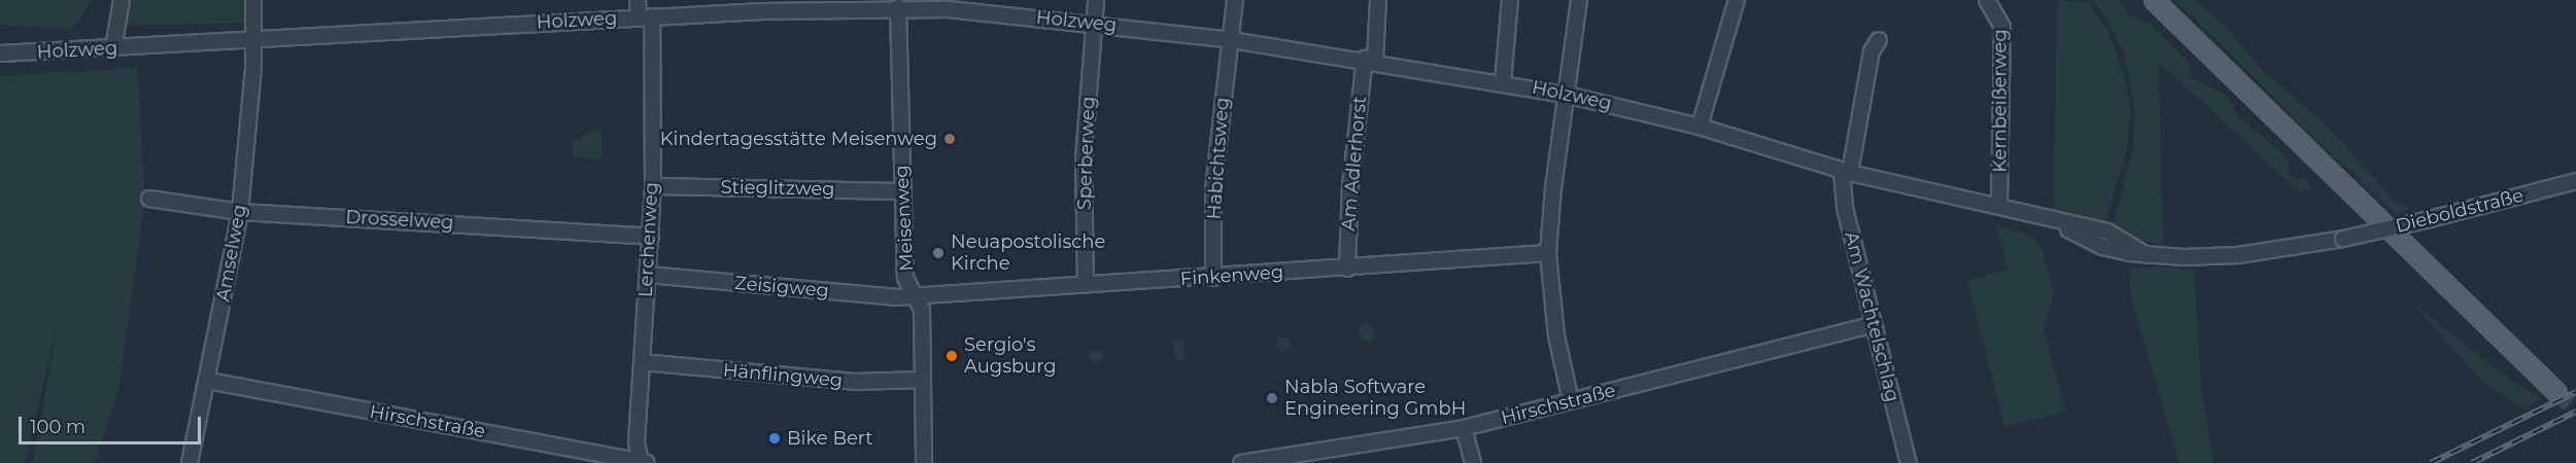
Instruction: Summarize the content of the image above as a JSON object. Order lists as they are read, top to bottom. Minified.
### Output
{"streets":{"street":["Holzweg","Kernbeißerweg","Sperberweg","Habichtsweg","Am Adlerhorst","Stieglitzweg","Dieboldstraße","Meisenweg","Drosselweg","Lerchenweg","Amselweg","Finkenweg","Zeisigweg","Am Wachtelschlag","Hänflingweg","Hirschstraße"]},"crossings":[["Holzweg","Kernbeißerweg"],["Holzweg","Sperberweg"],["Holzweg","Habichtsweg"],["Holzweg","Am Adlerhorst"],["Holzweg","Dieboldstraße"],["Holzweg","Meisenweg"],["Holzweg","Lerchenweg"],["Holzweg","Amselweg"],["Holzweg","Am Wachtelschlag"],["Sperberweg","Finkenweg"],["Habichtsweg","Finkenweg"],["Am Adlerhorst","Finkenweg"],["Stieglitzweg","Meisenweg"],["Stieglitzweg","Lerchenweg"],["Meisenweg","Finkenweg"],["Meisenweg","Zeisigweg"],["Meisenweg","Hänflingweg"],["Drosselweg","Lerchenweg"],["Drosselweg","Amselweg"],["Lerchenweg","Zeisigweg"],["Lerchenweg","Hänflingweg"],["Lerchenweg","Hirschstraße"],["Amselweg","Hirschstraße"],["Finkenweg","Zeisigweg"],["Am Wachtelschlag","Hirschstraße"]],"places":["Kindertagesstätte Meisenweg","Neuapostolische Kirche","Sergio's Augsburg","Nabla Software Engineering GmbH","Bike Bert"],"scale_bar":"100 m"}
